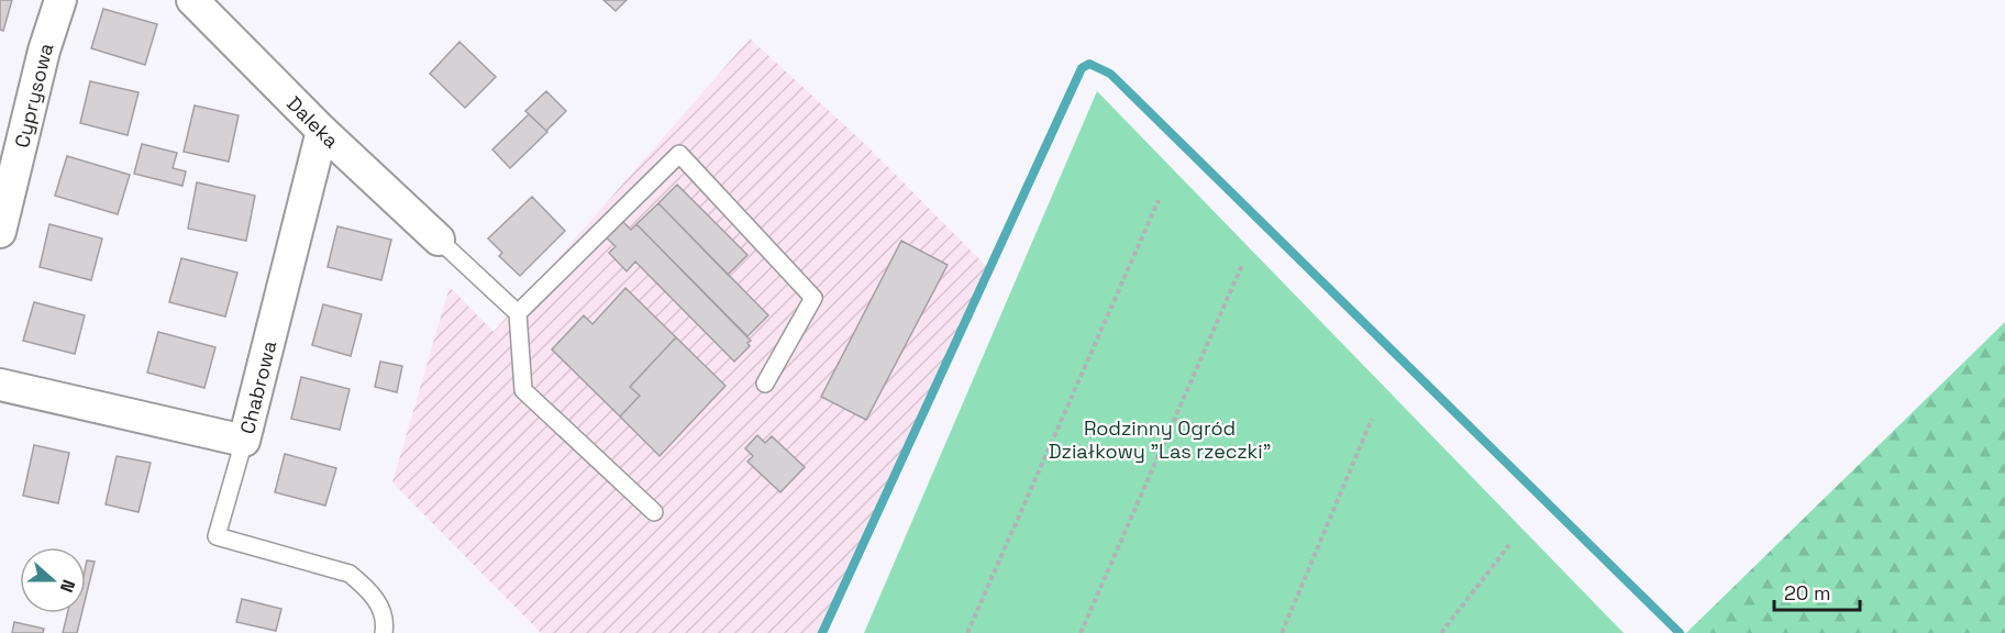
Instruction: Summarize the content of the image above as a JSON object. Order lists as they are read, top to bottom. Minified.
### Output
{"streets":{"street":["Cyprysowa","Daleka","Chabrowa"]},"crossings":[["Daleka","Chabrowa"]],"parks":["Rodzinny Ogród Działkowy \"Las rzeczki\""],"scale_bar":"20 m","north":"right"}
